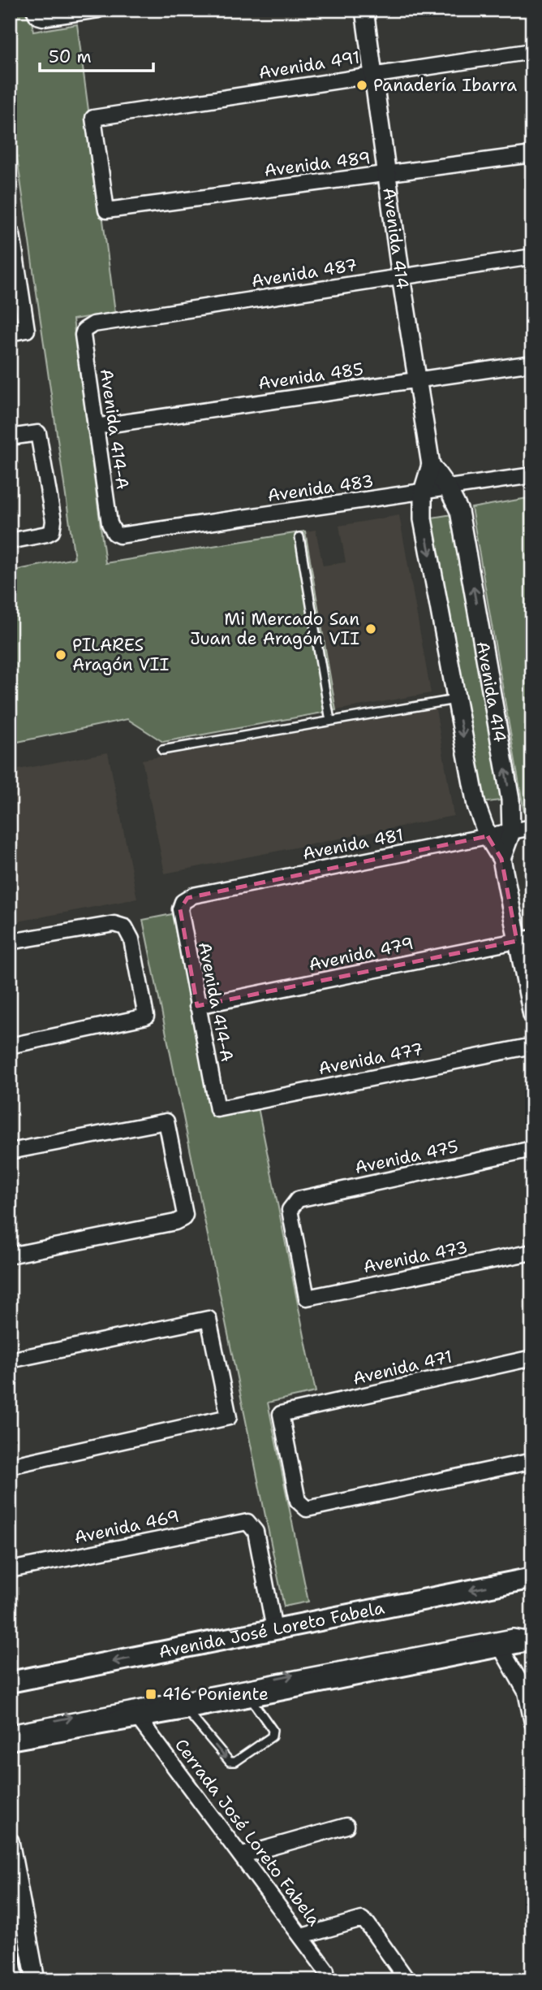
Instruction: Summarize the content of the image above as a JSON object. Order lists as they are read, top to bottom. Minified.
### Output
{"streets":{"main road":["Avenida José Loreto Fabela"],"street":["Avenida 491","Avenida 489","Avenida 414","Avenida 487","Avenida 485","Avenida 414-A","Avenida 483","Avenida 481","Avenida 479","Avenida 477","Avenida 475","Avenida 473","Avenida 471","Avenida 469","Cerrada José Loreto Fabela"]},"crossings":[["Avenida 491","Avenida 489"],["Avenida 491","Avenida 414"],["Avenida 489","Avenida 414"],["Avenida 414","Avenida 487"],["Avenida 414","Avenida 485"],["Avenida 414","Avenida 483"],["Avenida 414","Avenida 481"],["Avenida 414","Avenida 479"],["Avenida 487","Avenida 414-A"],["Avenida 485","Avenida 414-A"],["Avenida 414-A","Avenida 483"],["Avenida 414-A","Avenida 481"],["Avenida 414-A","Avenida 479"],["Avenida 414-A","Avenida 477"],["Avenida 475","Avenida 473"],["Avenida 469","Avenida José Loreto Fabela"]],"places":{"other":["Panadería Ibarra","Mi Mercado San Juan de Aragón VII","PILARES Aragón VII"],"transit":["416 Poniente"]},"scale_bar":"50 m"}
